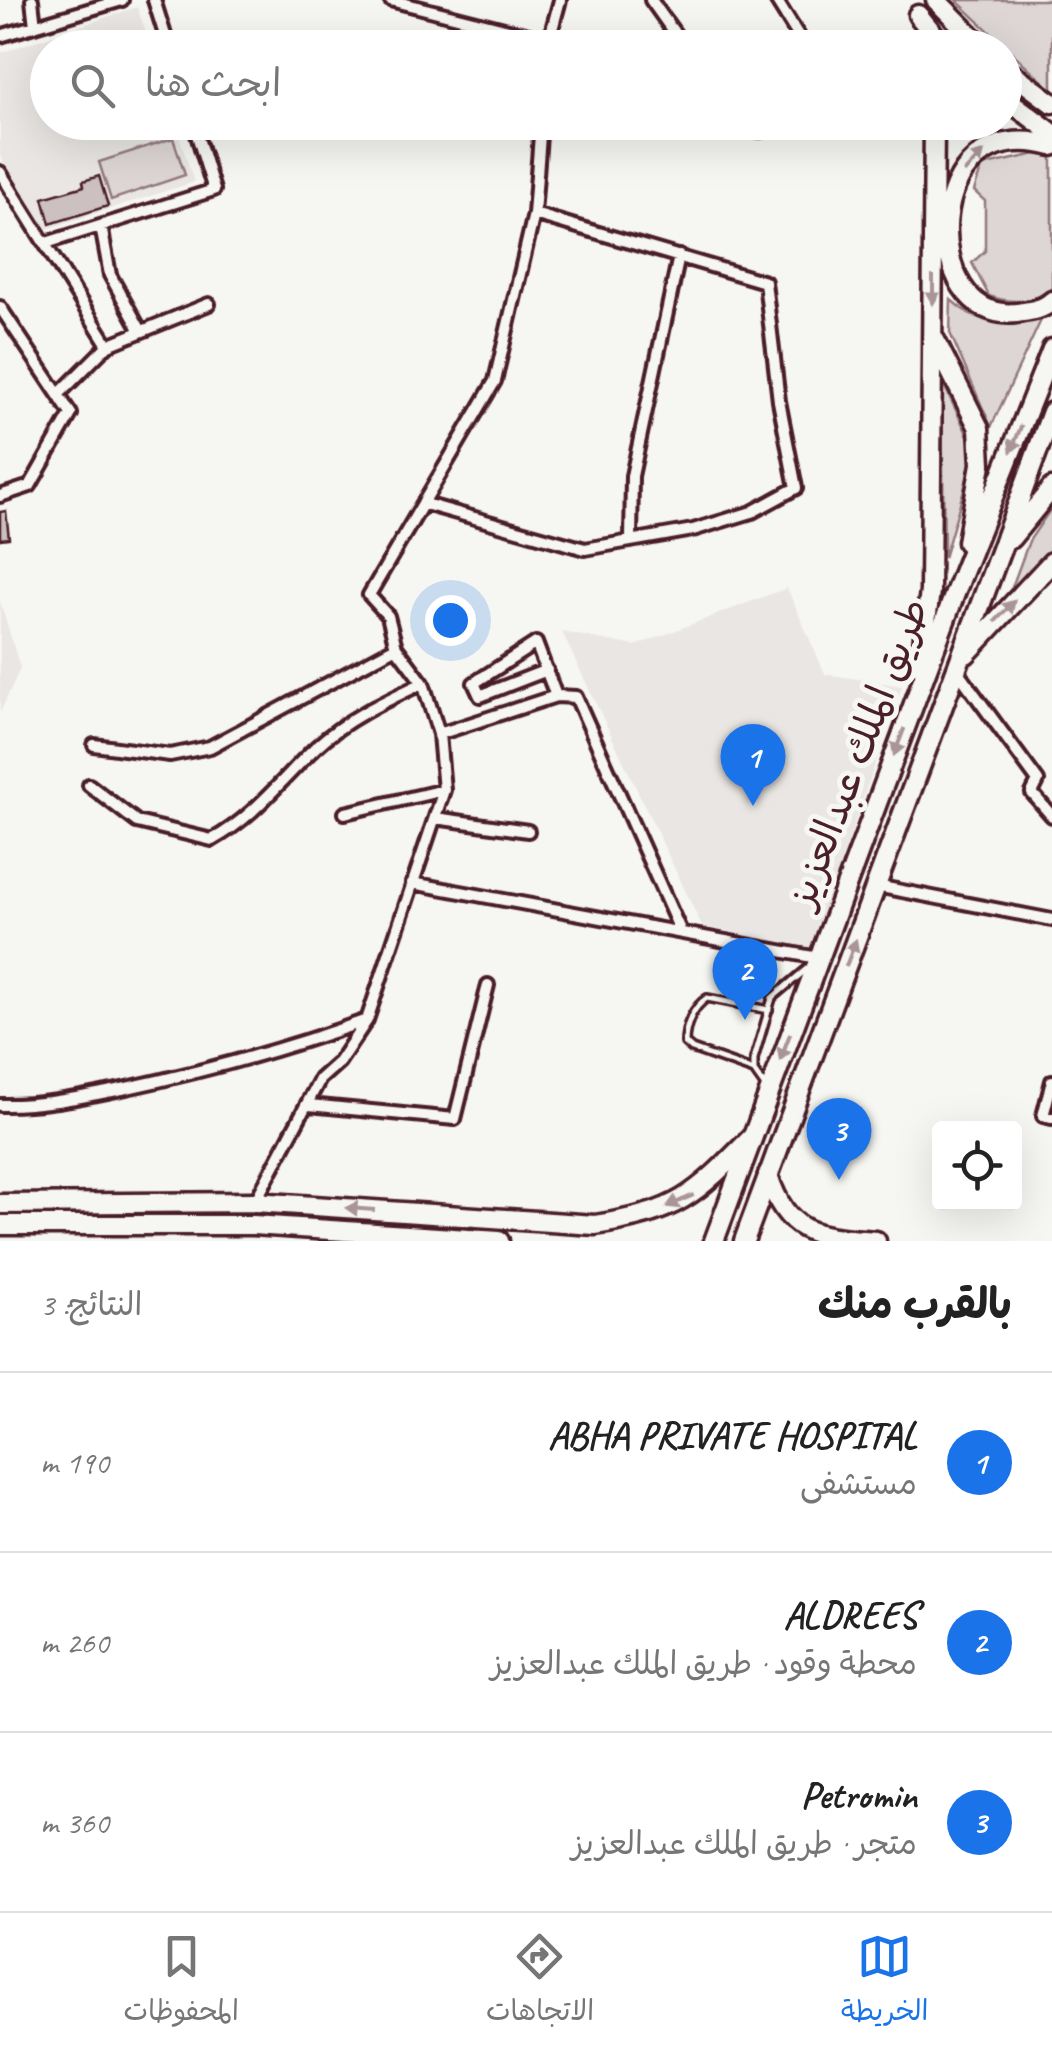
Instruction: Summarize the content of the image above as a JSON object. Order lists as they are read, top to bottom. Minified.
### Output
{"streets":{"main road":["طريق الملك عبدالعزيز"]},"page":{"search":"ابحث هنا","pins":["1","2","3"],"heading":["بالقرب منك","النتائج: 3"],"list":[{"mark":"1","name":"ABHA PRIVATE HOSPITAL","note":"مستشفى","value":"190 m"},{"mark":"2","name":"ALDREES","note":"محطة وقود · طريق الملك عبدالعزيز","value":"260 m"},{"mark":"3","name":"Petromin","note":"متجر · طريق الملك عبدالعزيز","value":"360 m"}],"nav":["الخريطة","الاتجاهات","المحفوظات"]}}
